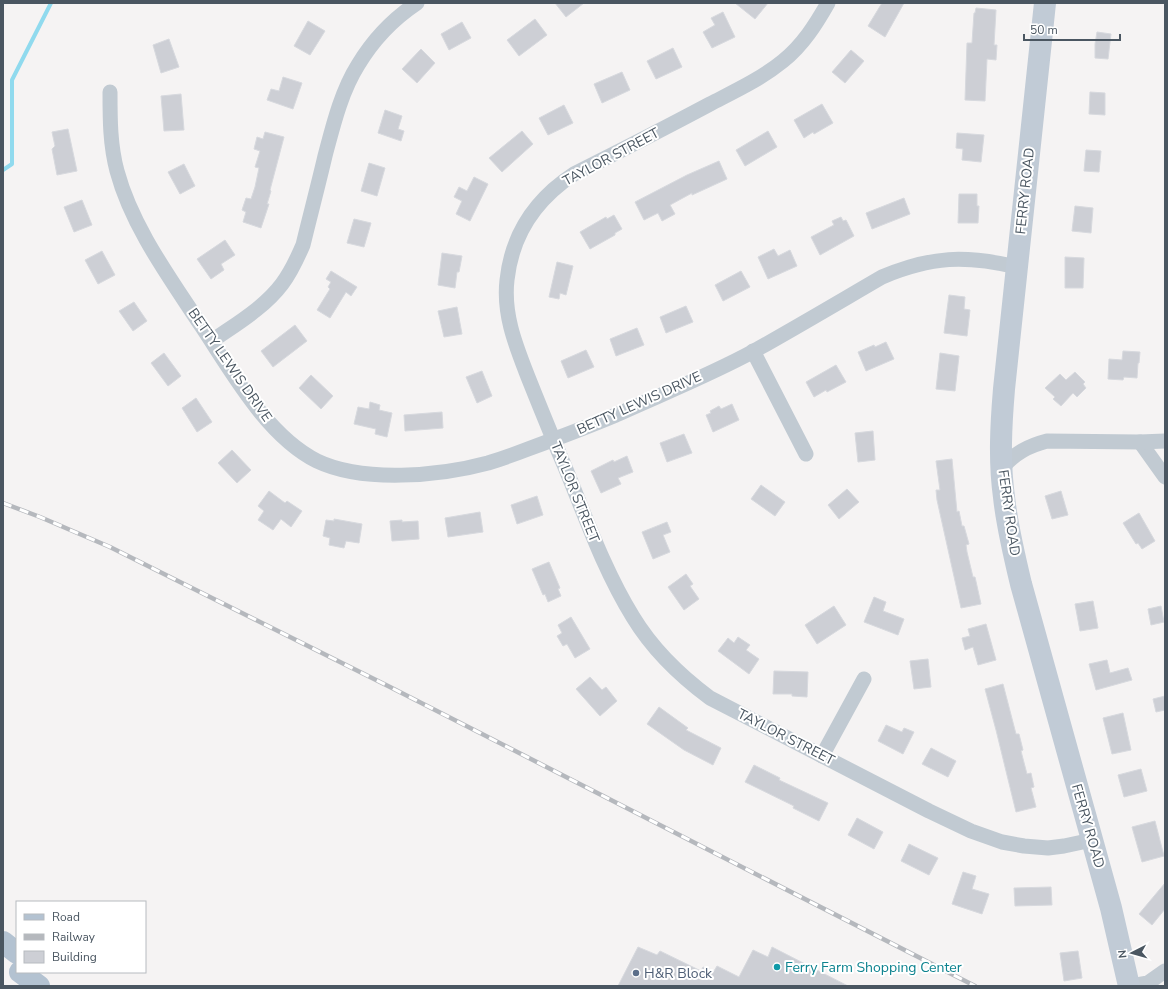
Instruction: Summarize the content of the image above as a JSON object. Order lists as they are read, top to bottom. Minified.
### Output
{"streets":{"main road":["FERRY ROAD"],"street":["TAYLOR STREET","BETTY LEWIS DRIVE"]},"crossings":[["TAYLOR STREET","FERRY ROAD"],["TAYLOR STREET","BETTY LEWIS DRIVE"],["FERRY ROAD","BETTY LEWIS DRIVE"]],"places":["Ferry Farm Shopping Center","H&R Block"],"legend":["Road","Railway","Building"],"scale_bar":"50 m","north":"left"}
